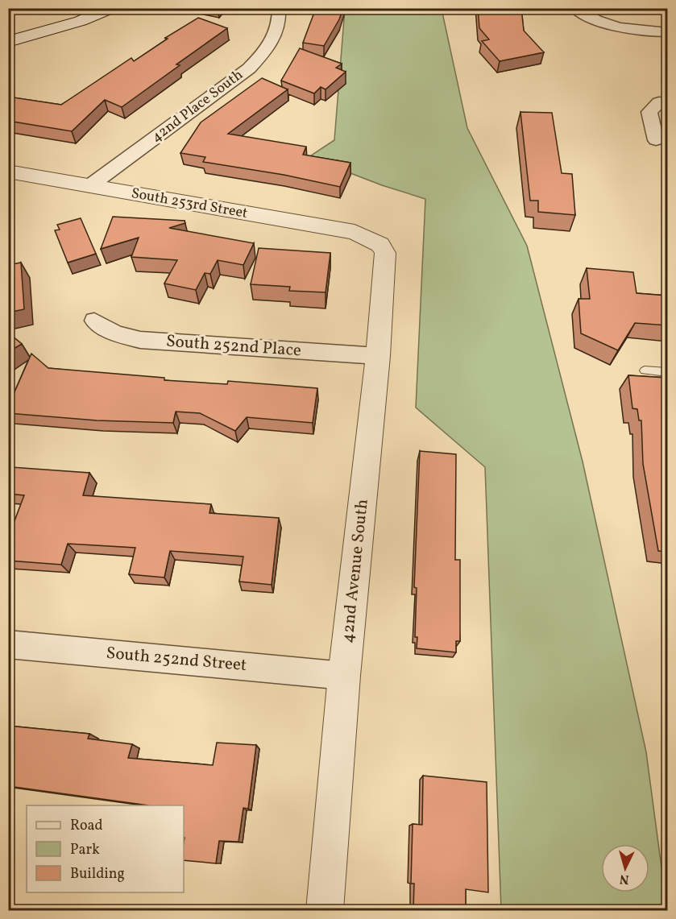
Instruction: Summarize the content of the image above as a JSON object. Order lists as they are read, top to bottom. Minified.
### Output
{"streets":{"street":["42nd Place South","South 253rd Street","South 252nd Place","42nd Avenue South","South 252nd Street"]},"crossings":[["42nd Place South","South 253rd Street"],["South 253rd Street","42nd Avenue South"],["South 252nd Place","42nd Avenue South"],["42nd Avenue South","South 252nd Street"]],"legend":["Road","Park","Building"],"north":"bottom"}
